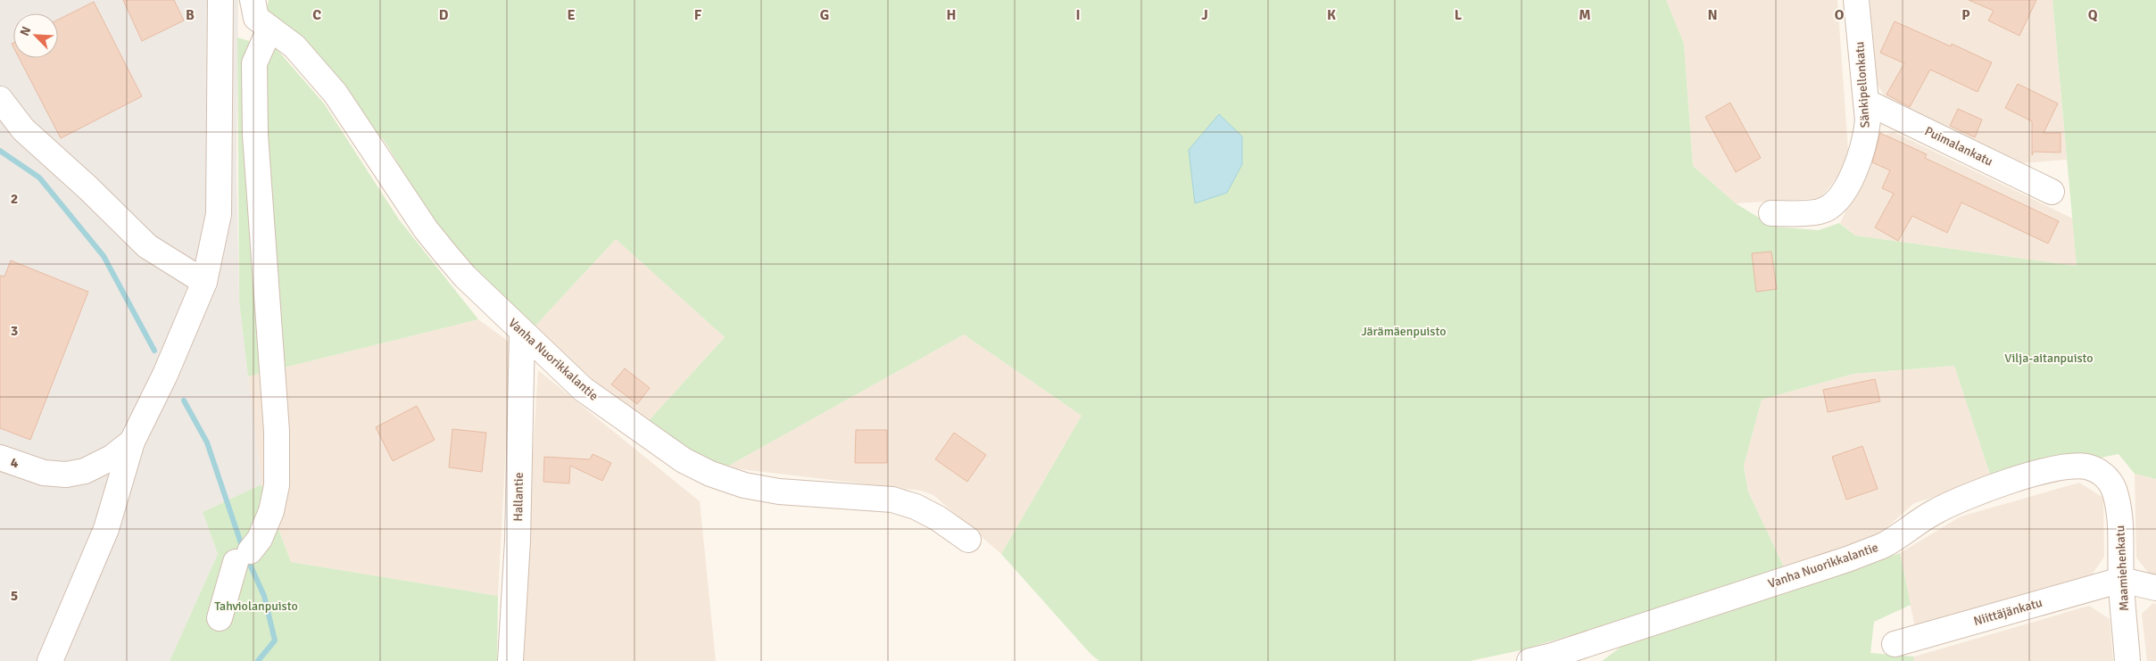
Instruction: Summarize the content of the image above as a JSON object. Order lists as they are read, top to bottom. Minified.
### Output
{"streets":{"street":["Sänkipellonkatu","Puimalankatu","Vanha Nuorikkalantie","Hallantie","Maamiehenkatu","Niittäjänkatu"]},"crossings":[["Sänkipellonkatu","Puimalankatu"],["Vanha Nuorikkalantie","Hallantie"],["Vanha Nuorikkalantie","Maamiehenkatu"],["Maamiehenkatu","Niittäjänkatu"]],"parks":["Järämäenpuisto","Vilja-aitanpuisto","Tahviolanpuisto"],"north":"top left","grid":{"columns":["B","C","D","E","F","G","H","I","J","K","L","M","N","O","P","Q"],"rows":["2","3","4","5"]}}
